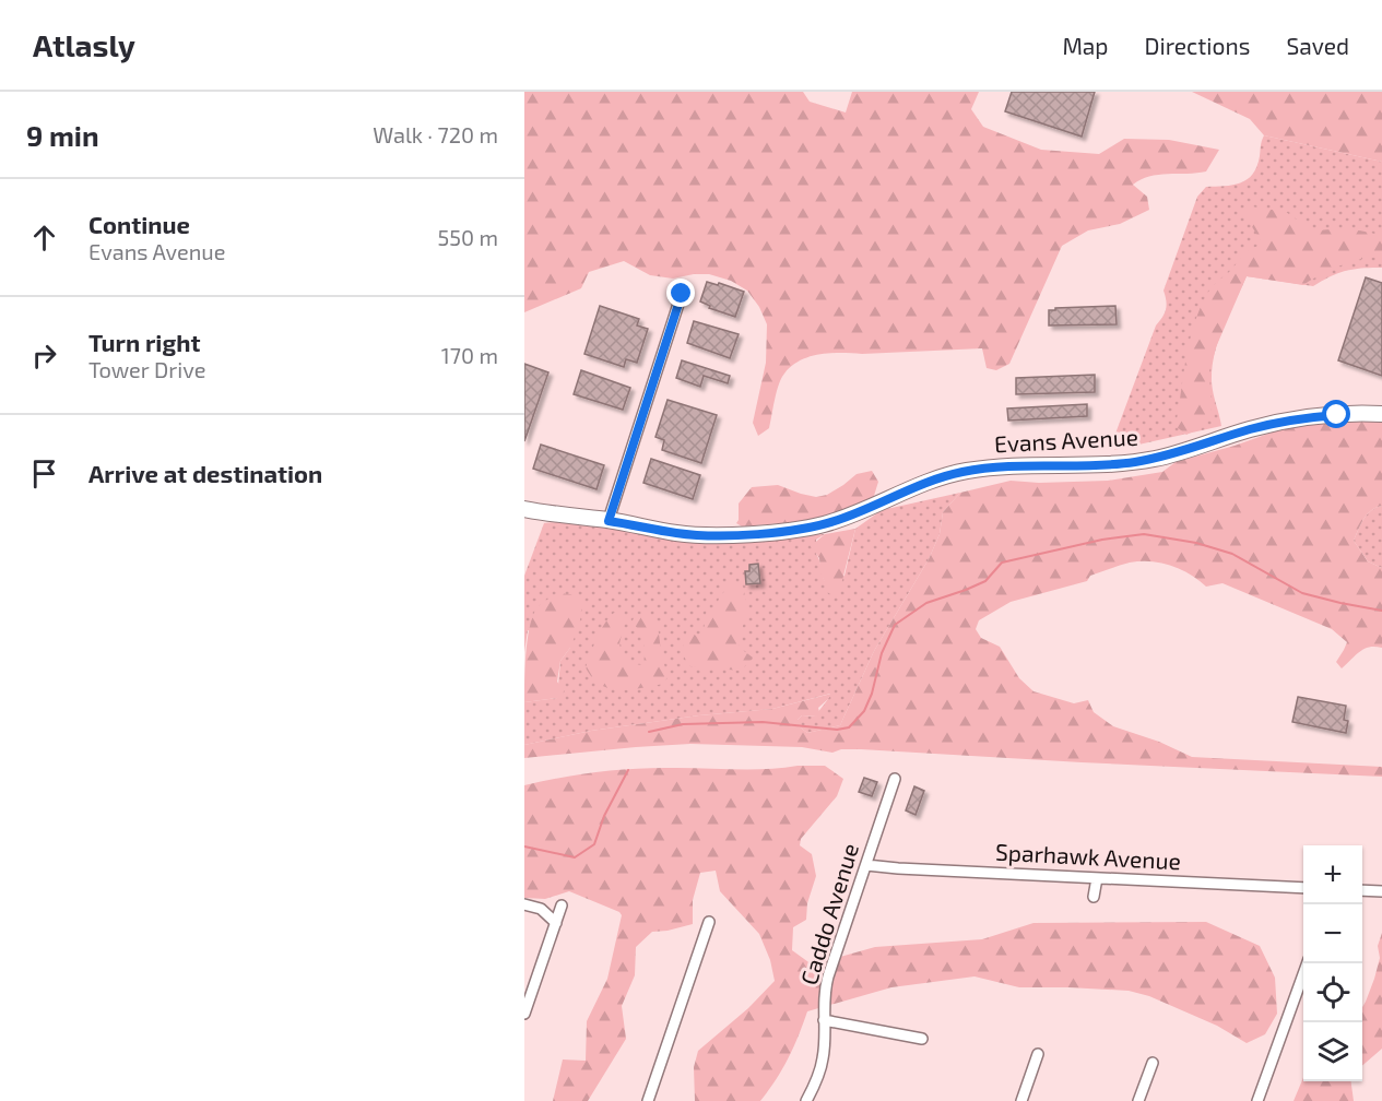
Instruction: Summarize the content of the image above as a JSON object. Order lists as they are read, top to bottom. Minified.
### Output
{"streets":{"street":["Evans Avenue","Sparhawk Avenue","Caddo Avenue"]},"crossings":[["Sparhawk Avenue","Caddo Avenue"]],"page":{"header":"Atlasly","nav":["Map","Directions","Saved"],"heading":["9 min","Walk · 720 m"],"list":[["Continue","Evans Avenue","550 m"],["Turn right","Tower Drive","170 m"],"Arrive at destination"],"map_buttons":["+","−"]}}
